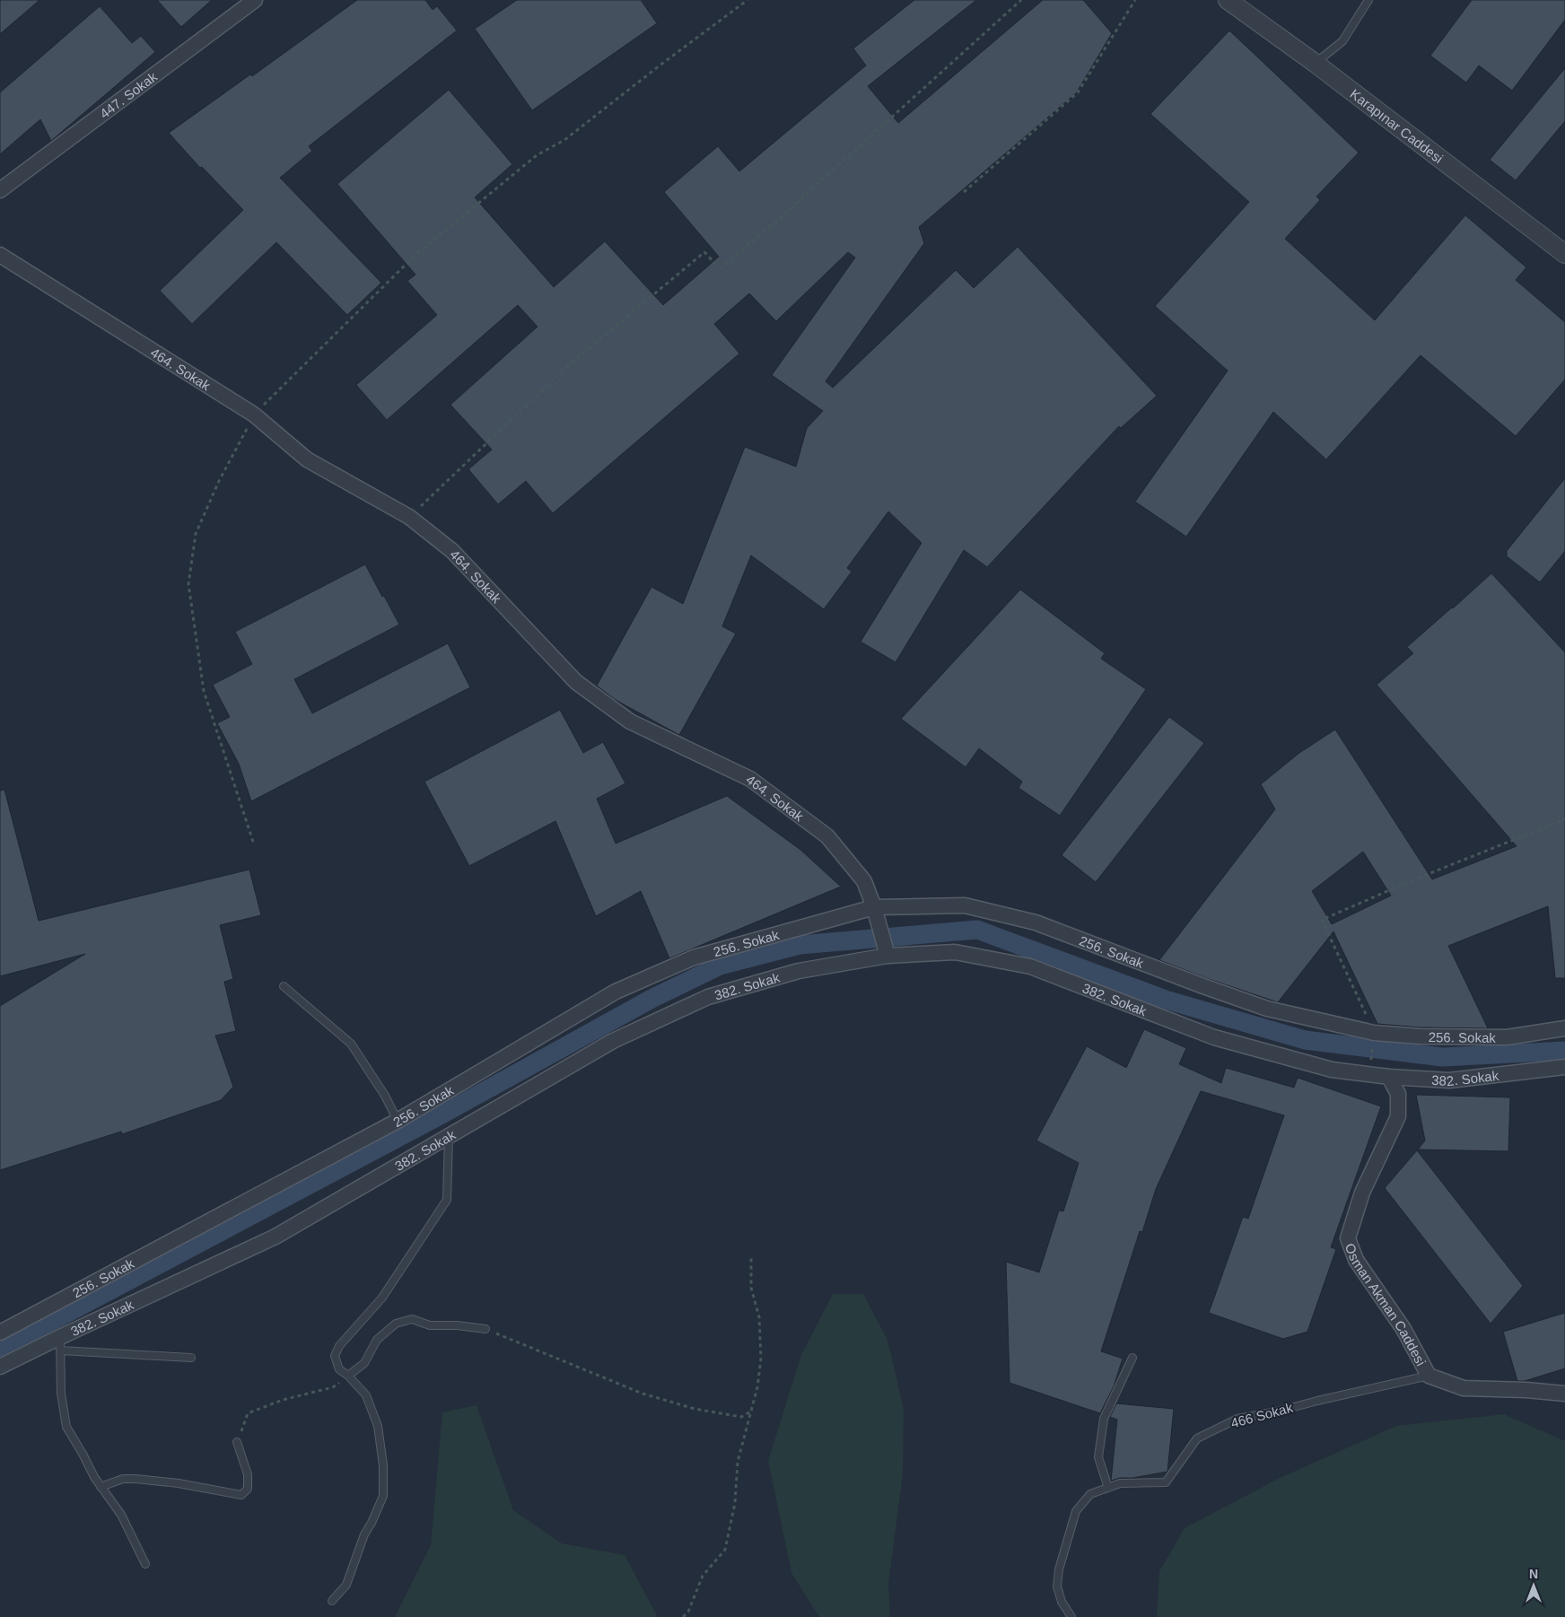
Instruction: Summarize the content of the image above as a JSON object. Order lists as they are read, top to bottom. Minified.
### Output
{"streets":{"street":["447. Sokak","Karapınar Caddesi","464. Sokak","256. Sokak","382. Sokak","Osman Akman Caddesi"],"lane":["466 Sokak"]},"crossings":[["464. Sokak","256. Sokak"],["464. Sokak","382. Sokak"],["382. Sokak","Osman Akman Caddesi"],["Osman Akman Caddesi","466 Sokak"]],"north":"top"}
